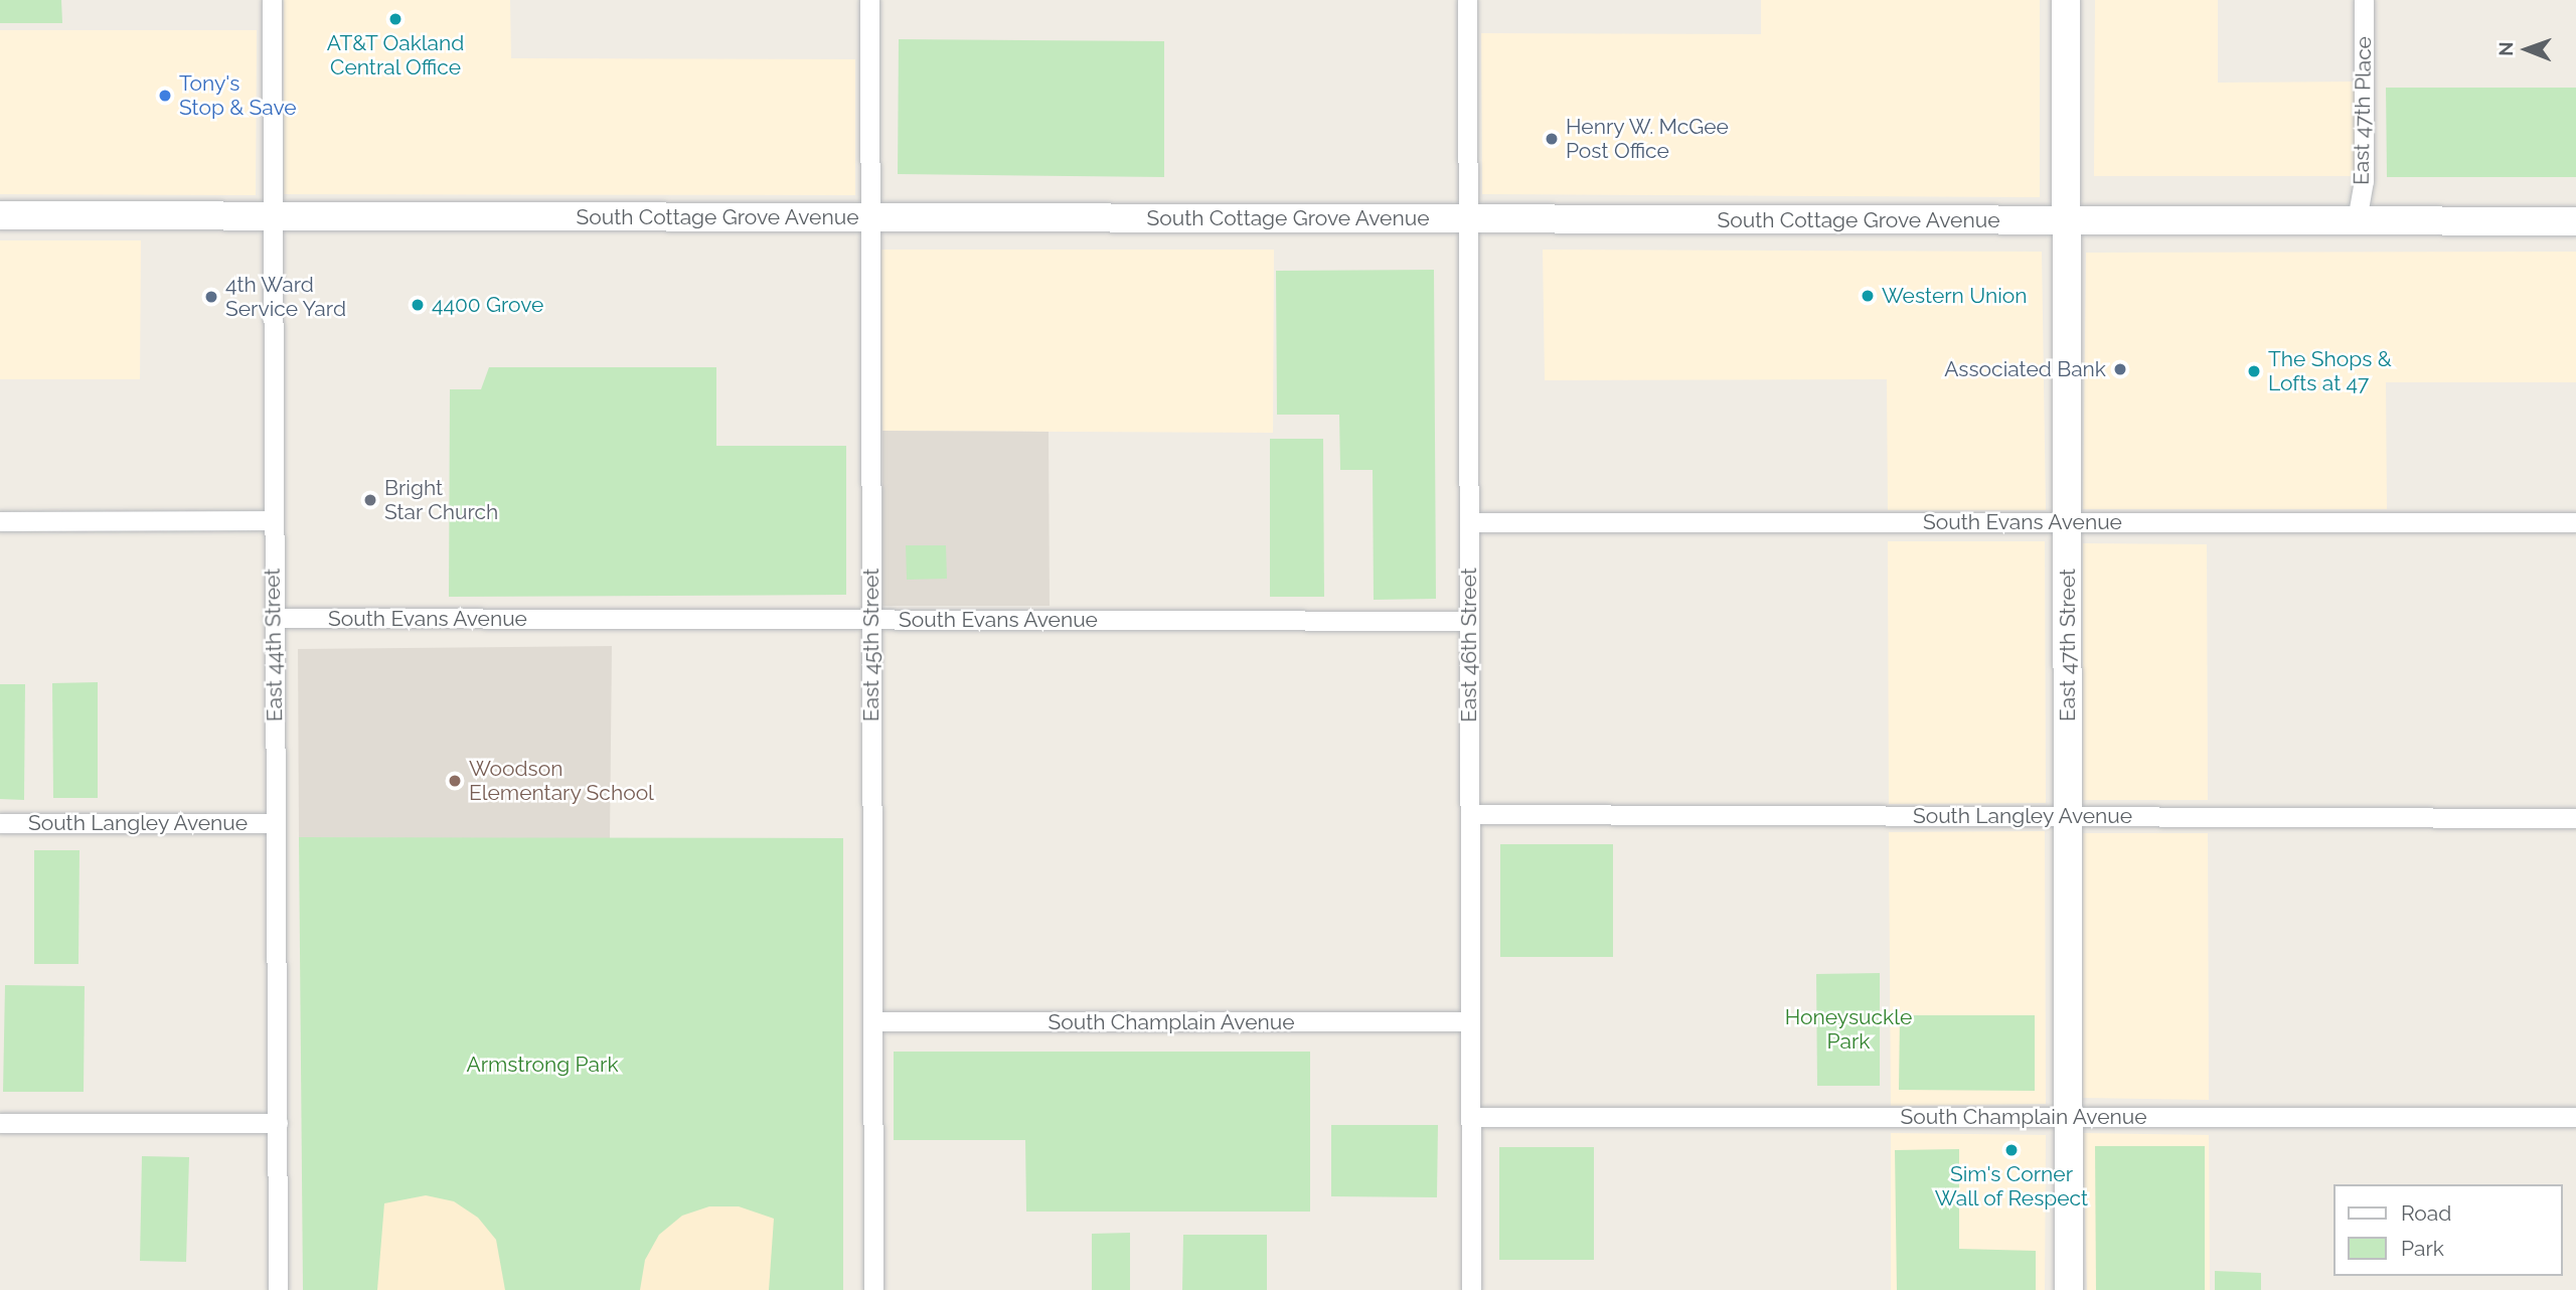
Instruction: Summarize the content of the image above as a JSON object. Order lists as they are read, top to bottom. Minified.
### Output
{"streets":{"main road":["South Cottage Grove Avenue","East 47th Street"],"street":["East 47th Place","South Evans Avenue","East 44th Street","East 45th Street","East 46th Street","South Langley Avenue","South Champlain Avenue"]},"crossings":[["East 47th Place","South Cottage Grove Avenue"],["South Cottage Grove Avenue","East 44th Street"],["South Cottage Grove Avenue","East 45th Street"],["South Cottage Grove Avenue","East 46th Street"],["South Cottage Grove Avenue","East 47th Street"],["South Evans Avenue","East 44th Street"],["South Evans Avenue","East 45th Street"],["South Evans Avenue","East 46th Street"],["South Evans Avenue","East 47th Street"],["East 44th Street","South Langley Avenue"],["East 45th Street","South Champlain Avenue"],["East 46th Street","South Langley Avenue"],["East 46th Street","South Champlain Avenue"],["East 47th Street","South Langley Avenue"],["East 47th Street","South Champlain Avenue"]],"parks":["Honeysuckle Park","Armstrong Park"],"places":["AT&T Oakland Central Office","Tony's Stop & Save","Henry W. McGee Post Office","Western Union","4th Ward Service Yard","4400 Grove","Associated Bank","The Shops & Lofts at 47","Bright Star Church","Woodson Elementary School","Sim's Corner Wall of Respect"],"legend":["Road","Park"],"north":"left"}
